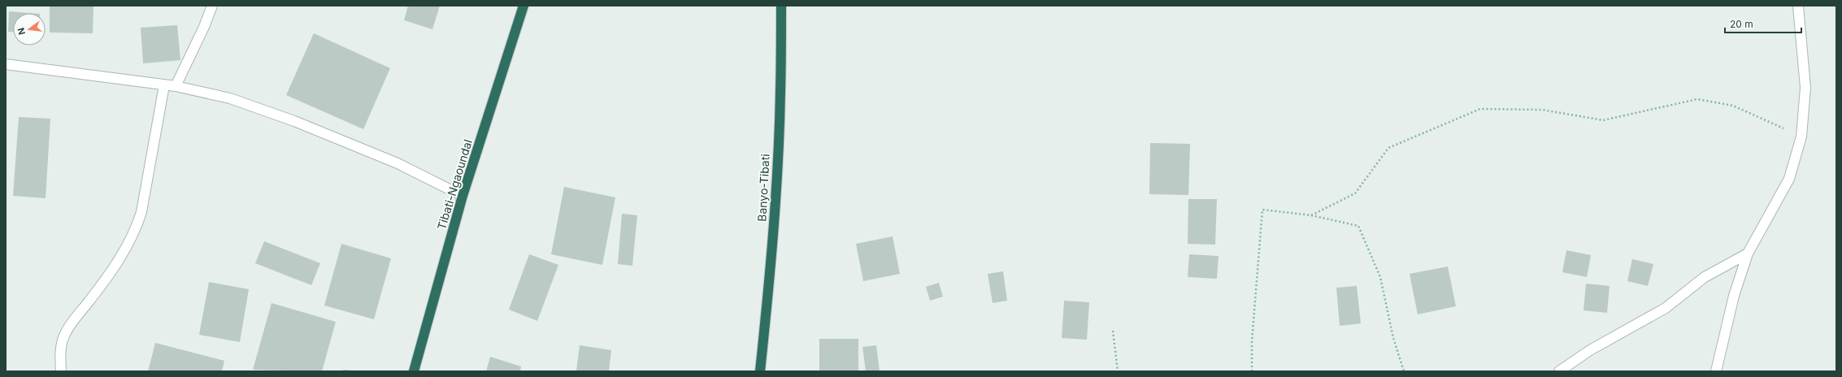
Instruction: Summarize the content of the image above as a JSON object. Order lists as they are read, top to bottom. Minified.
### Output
{"streets":{"highway":["Tibati-Ngaoundal","Banyo-Tibati"]},"scale_bar":"20 m","north":"left"}
